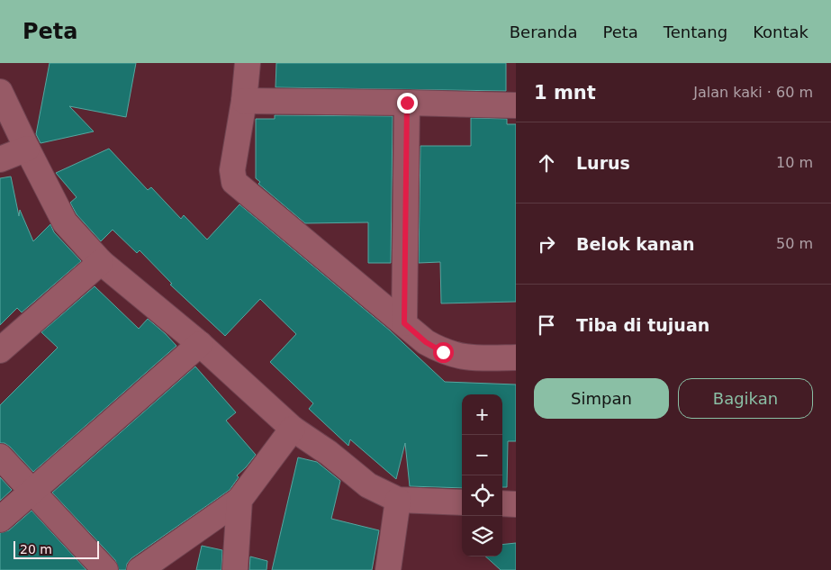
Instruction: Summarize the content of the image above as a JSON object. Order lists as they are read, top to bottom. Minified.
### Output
{"scale_bar":"20 m","page":{"header":"Peta","nav":["Beranda","Peta","Tentang","Kontak"],"heading":["1 mnt","Jalan kaki · 60 m"],"list":[["Lurus","10 m"],["Belok kanan","50 m"],"Tiba di tujuan"],"buttons":["Simpan","Bagikan"],"map_buttons":["+","−"],"scale":"20 m"}}
